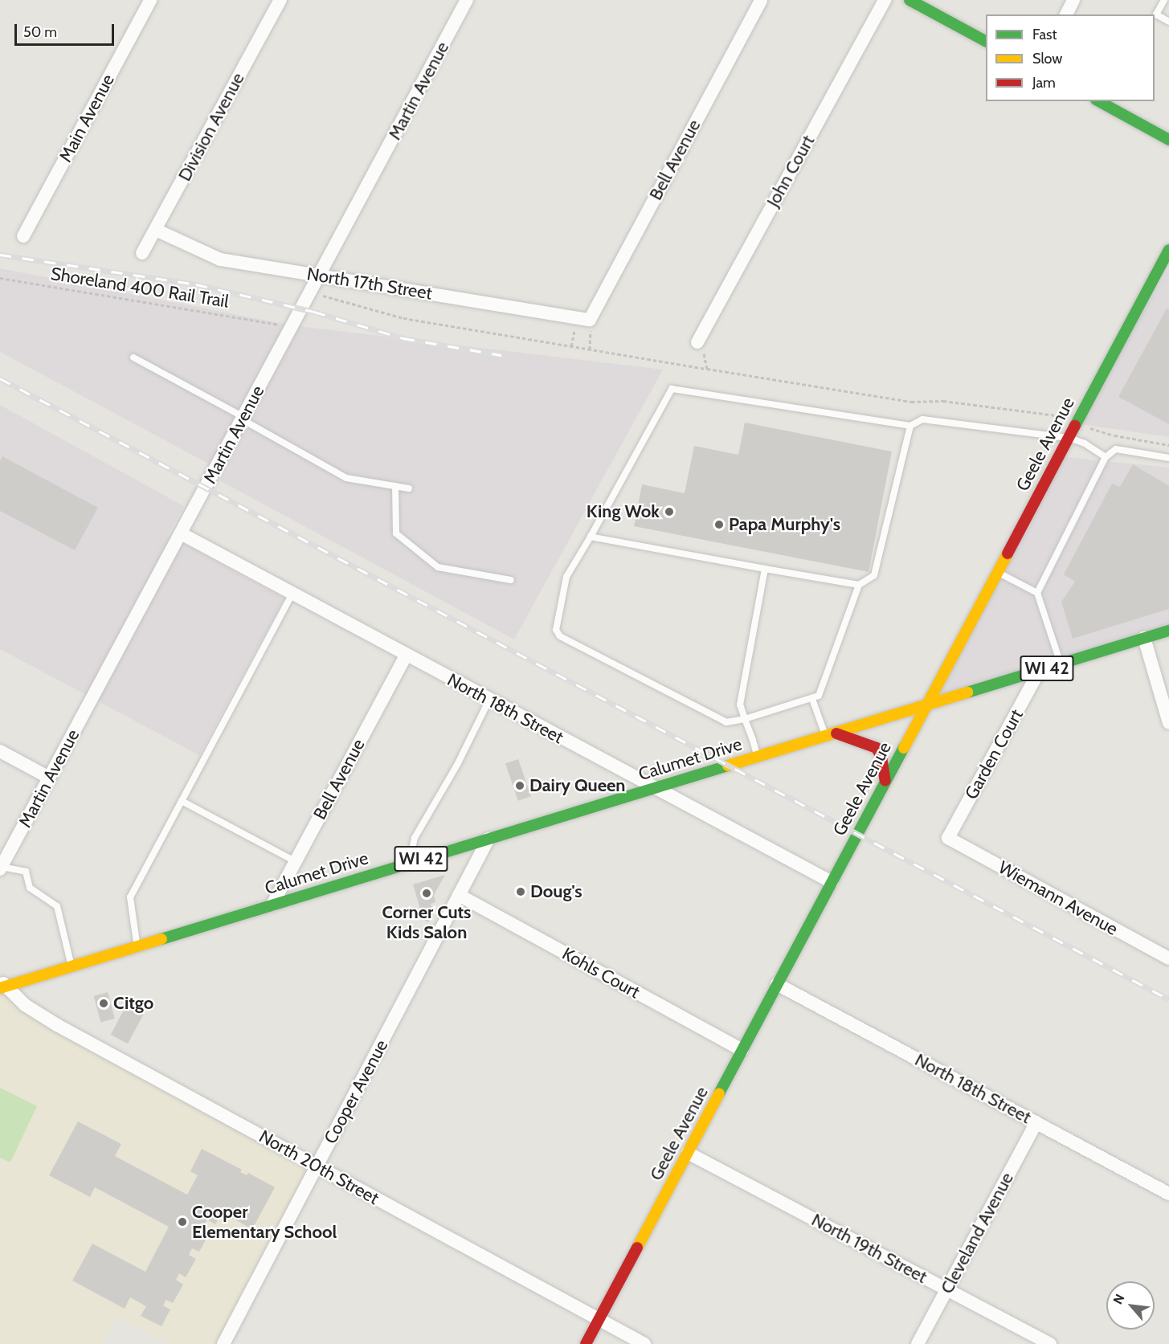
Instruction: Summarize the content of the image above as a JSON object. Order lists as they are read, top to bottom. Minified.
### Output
{"streets":{"street":["Martin Avenue","Main Avenue","Division Avenue","Bell Avenue","John Court","North 17th Street","Geele Avenue","WI 42","North 18th Street","Garden Court","Calumet Drive","Wiemann Avenue","Kohls Court","Cooper Avenue","North 20th Street","Cleveland Avenue","North 19th Street"],"path":["Shoreland 400 Rail Trail"]},"crossings":[["Martin Avenue","North 17th Street"],["Martin Avenue","North 18th Street"],["Division Avenue","North 17th Street"],["Bell Avenue","North 17th Street"],["Bell Avenue","North 18th Street"],["Bell Avenue","Calumet Drive"],["Geele Avenue","North 18th Street"],["Geele Avenue","Calumet Drive"],["Geele Avenue","Kohls Court"],["Geele Avenue","North 20th Street"],["Geele Avenue","North 19th Street"],["North 18th Street","Calumet Drive"],["North 18th Street","Cleveland Avenue"],["Garden Court","Calumet Drive"],["Garden Court","Wiemann Avenue"],["Calumet Drive","Cooper Avenue"],["Calumet Drive","North 20th Street"],["Kohls Court","Cooper Avenue"],["Cooper Avenue","North 20th Street"],["Cleveland Avenue","North 19th Street"]],"places":["King Wok","Papa Murphy's","Dairy Queen","Doug's","Corner Cuts Kids Salon","Citgo","Cooper Elementary School"],"legend":["Fast","Slow","Jam"],"scale_bar":"50 m","north":"top left"}
